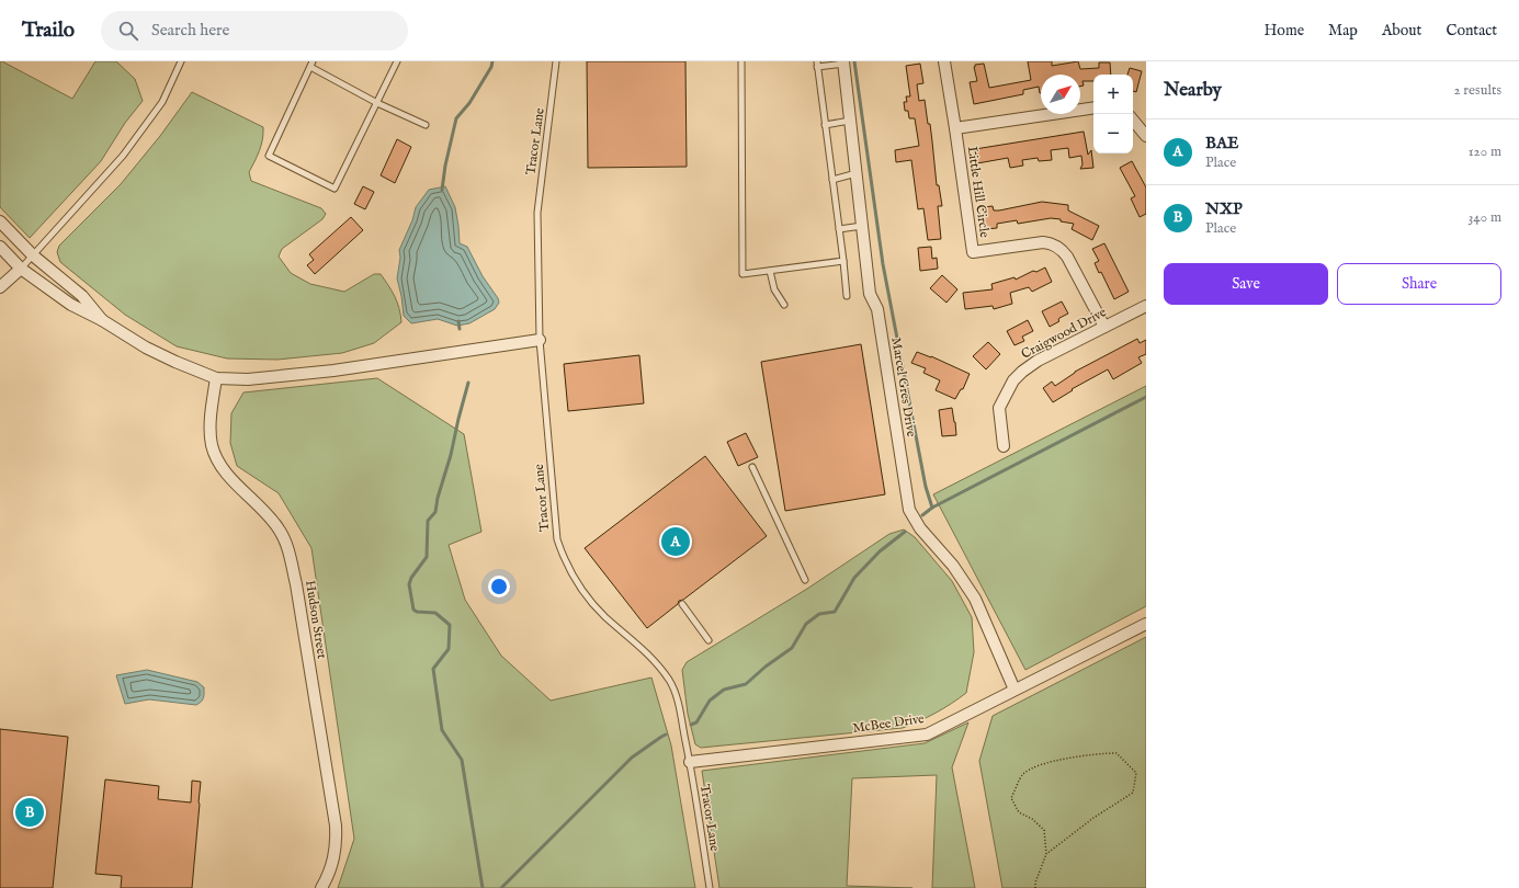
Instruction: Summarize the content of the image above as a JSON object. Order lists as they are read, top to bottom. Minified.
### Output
{"streets":{"street":["Little Hill Circle","Craigwood Drive","Marcel Gres Drive","Hudson Street","McBee Drive"],"lane":["Tracor Lane"]},"crossings":[["Tracor Lane","McBee Drive"],["Little Hill Circle","Craigwood Drive"],["Marcel Gres Drive","McBee Drive"]],"north":"top right","page":{"header":"Trailo","search":"Search here","nav":["Home","Map","About","Contact"],"heading":["Nearby","2 results"],"map_buttons":["+","−"],"list":[{"mark":"A","name":"BAE","note":"Place","value":"120 m"},{"mark":"B","name":"NXP","note":"Place","value":"340 m"}],"buttons":["Save","Share"],"pins":["A","B"]}}
